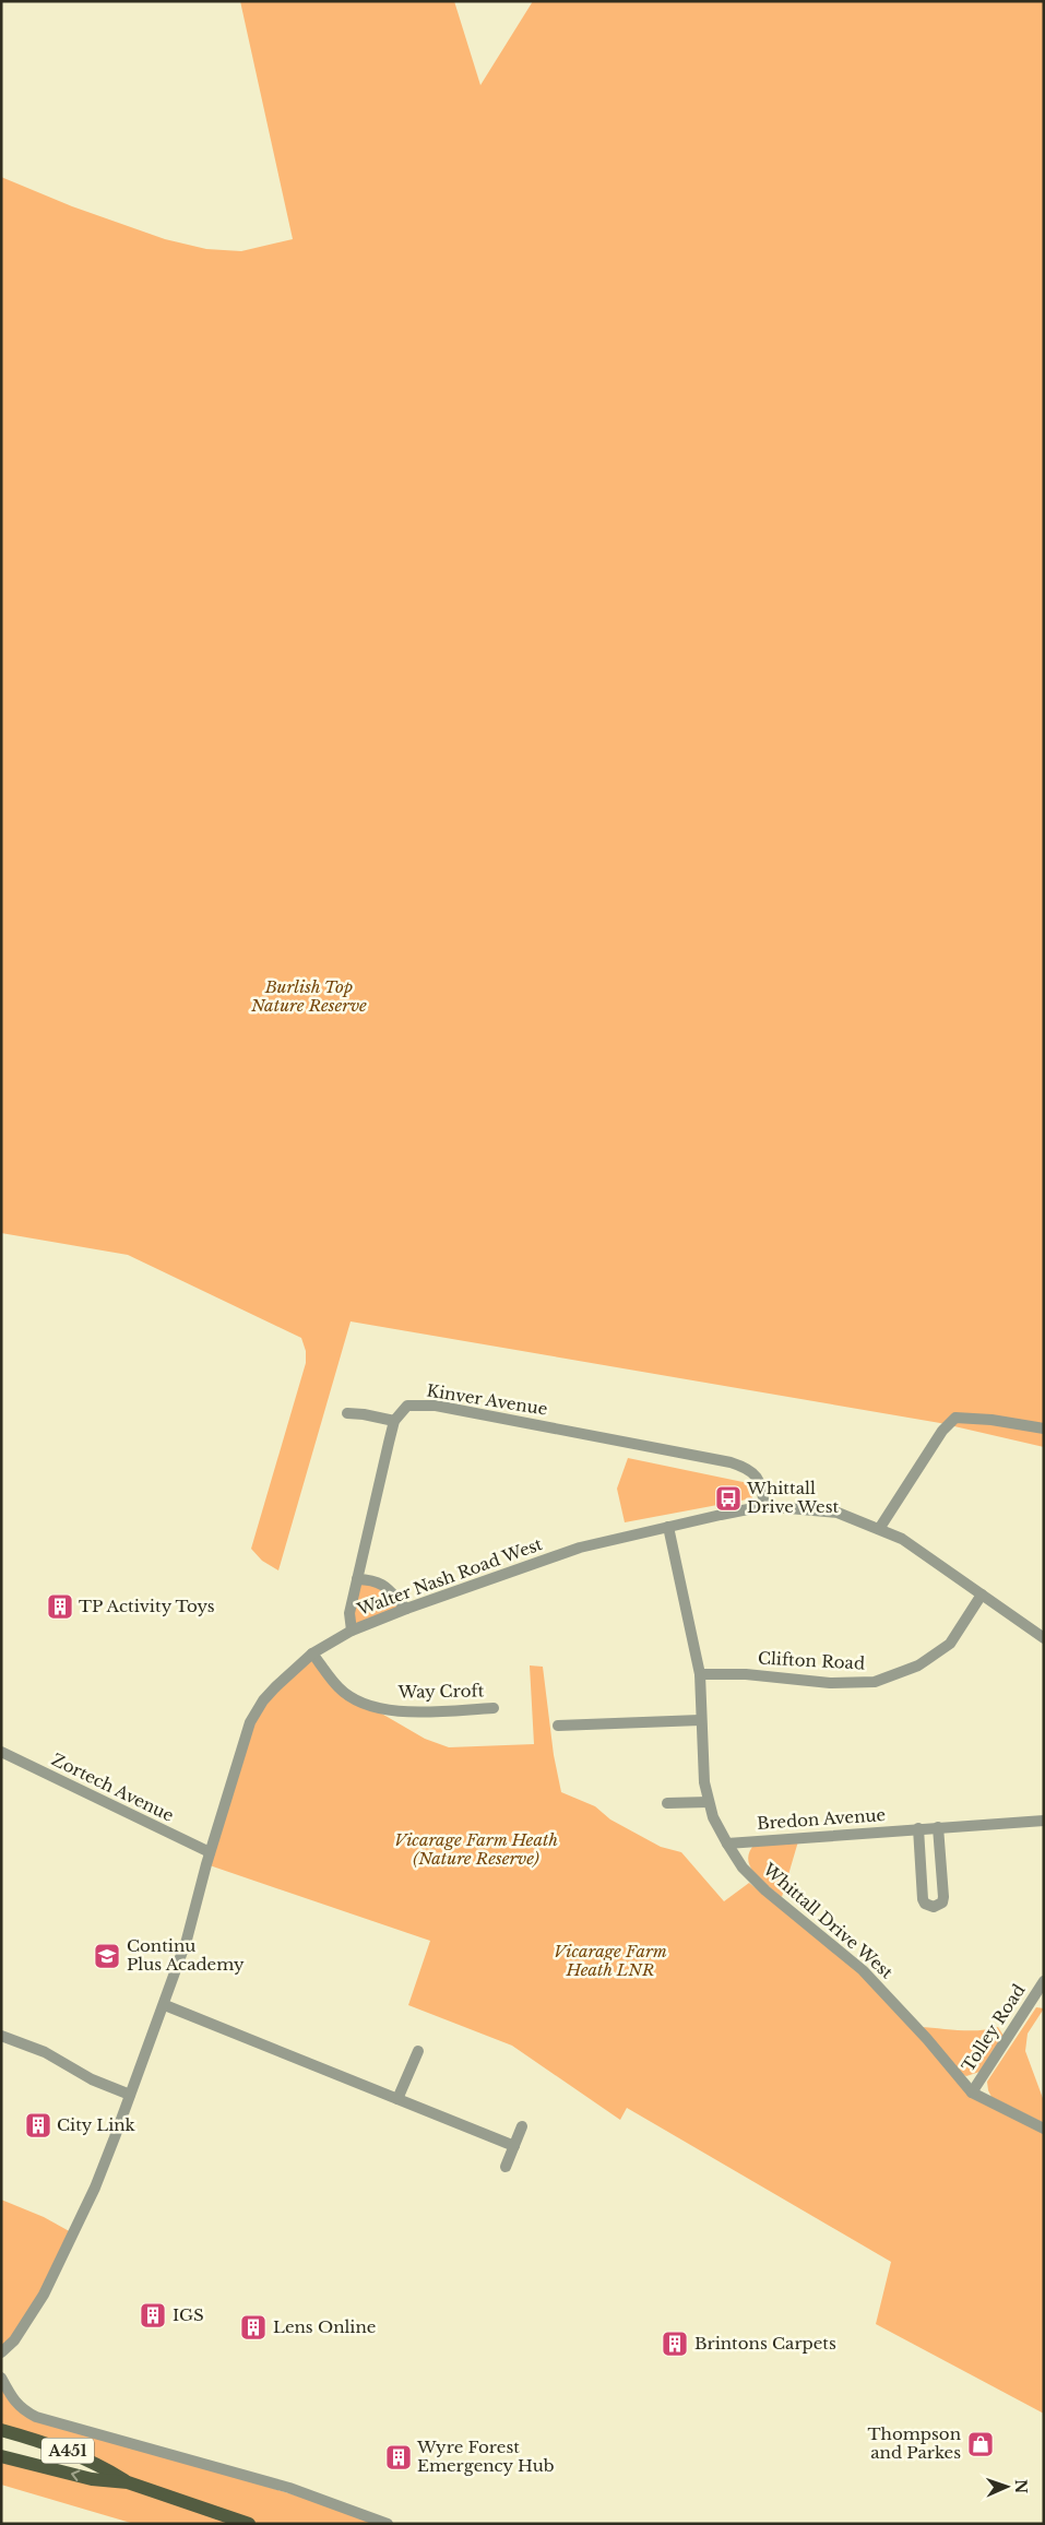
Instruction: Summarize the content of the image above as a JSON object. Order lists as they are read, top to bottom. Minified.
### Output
{"streets":{"main road":["A451"],"street":["Kinver Avenue","Walter Nash Road West","Clifton Road","Way Croft","Zortech Avenue","Bredon Avenue","Whittall Drive West","Tolley Road"]},"crossings":[["Kinver Avenue","Walter Nash Road West"],["Walter Nash Road West","Clifton Road"],["Walter Nash Road West","Way Croft"],["Walter Nash Road West","Zortech Avenue"],["Walter Nash Road West","Whittall Drive West"],["Clifton Road","Whittall Drive West"],["Bredon Avenue","Whittall Drive West"],["Whittall Drive West","Tolley Road"]],"parks":["Burlish Top Nature Reserve","Vicarage Farm Heath (Nature Reserve)","Vicarage Farm Heath LNR"],"places":{"bus stop":["Whittall Drive West"],"building":["TP Activity Toys","City Link","IGS","Lens Online","Brintons Carpets","Wyre Forest Emergency Hub"],"school or university":["Continu Plus Academy"],"shop":["Thompson and Parkes"]},"north":"right"}
